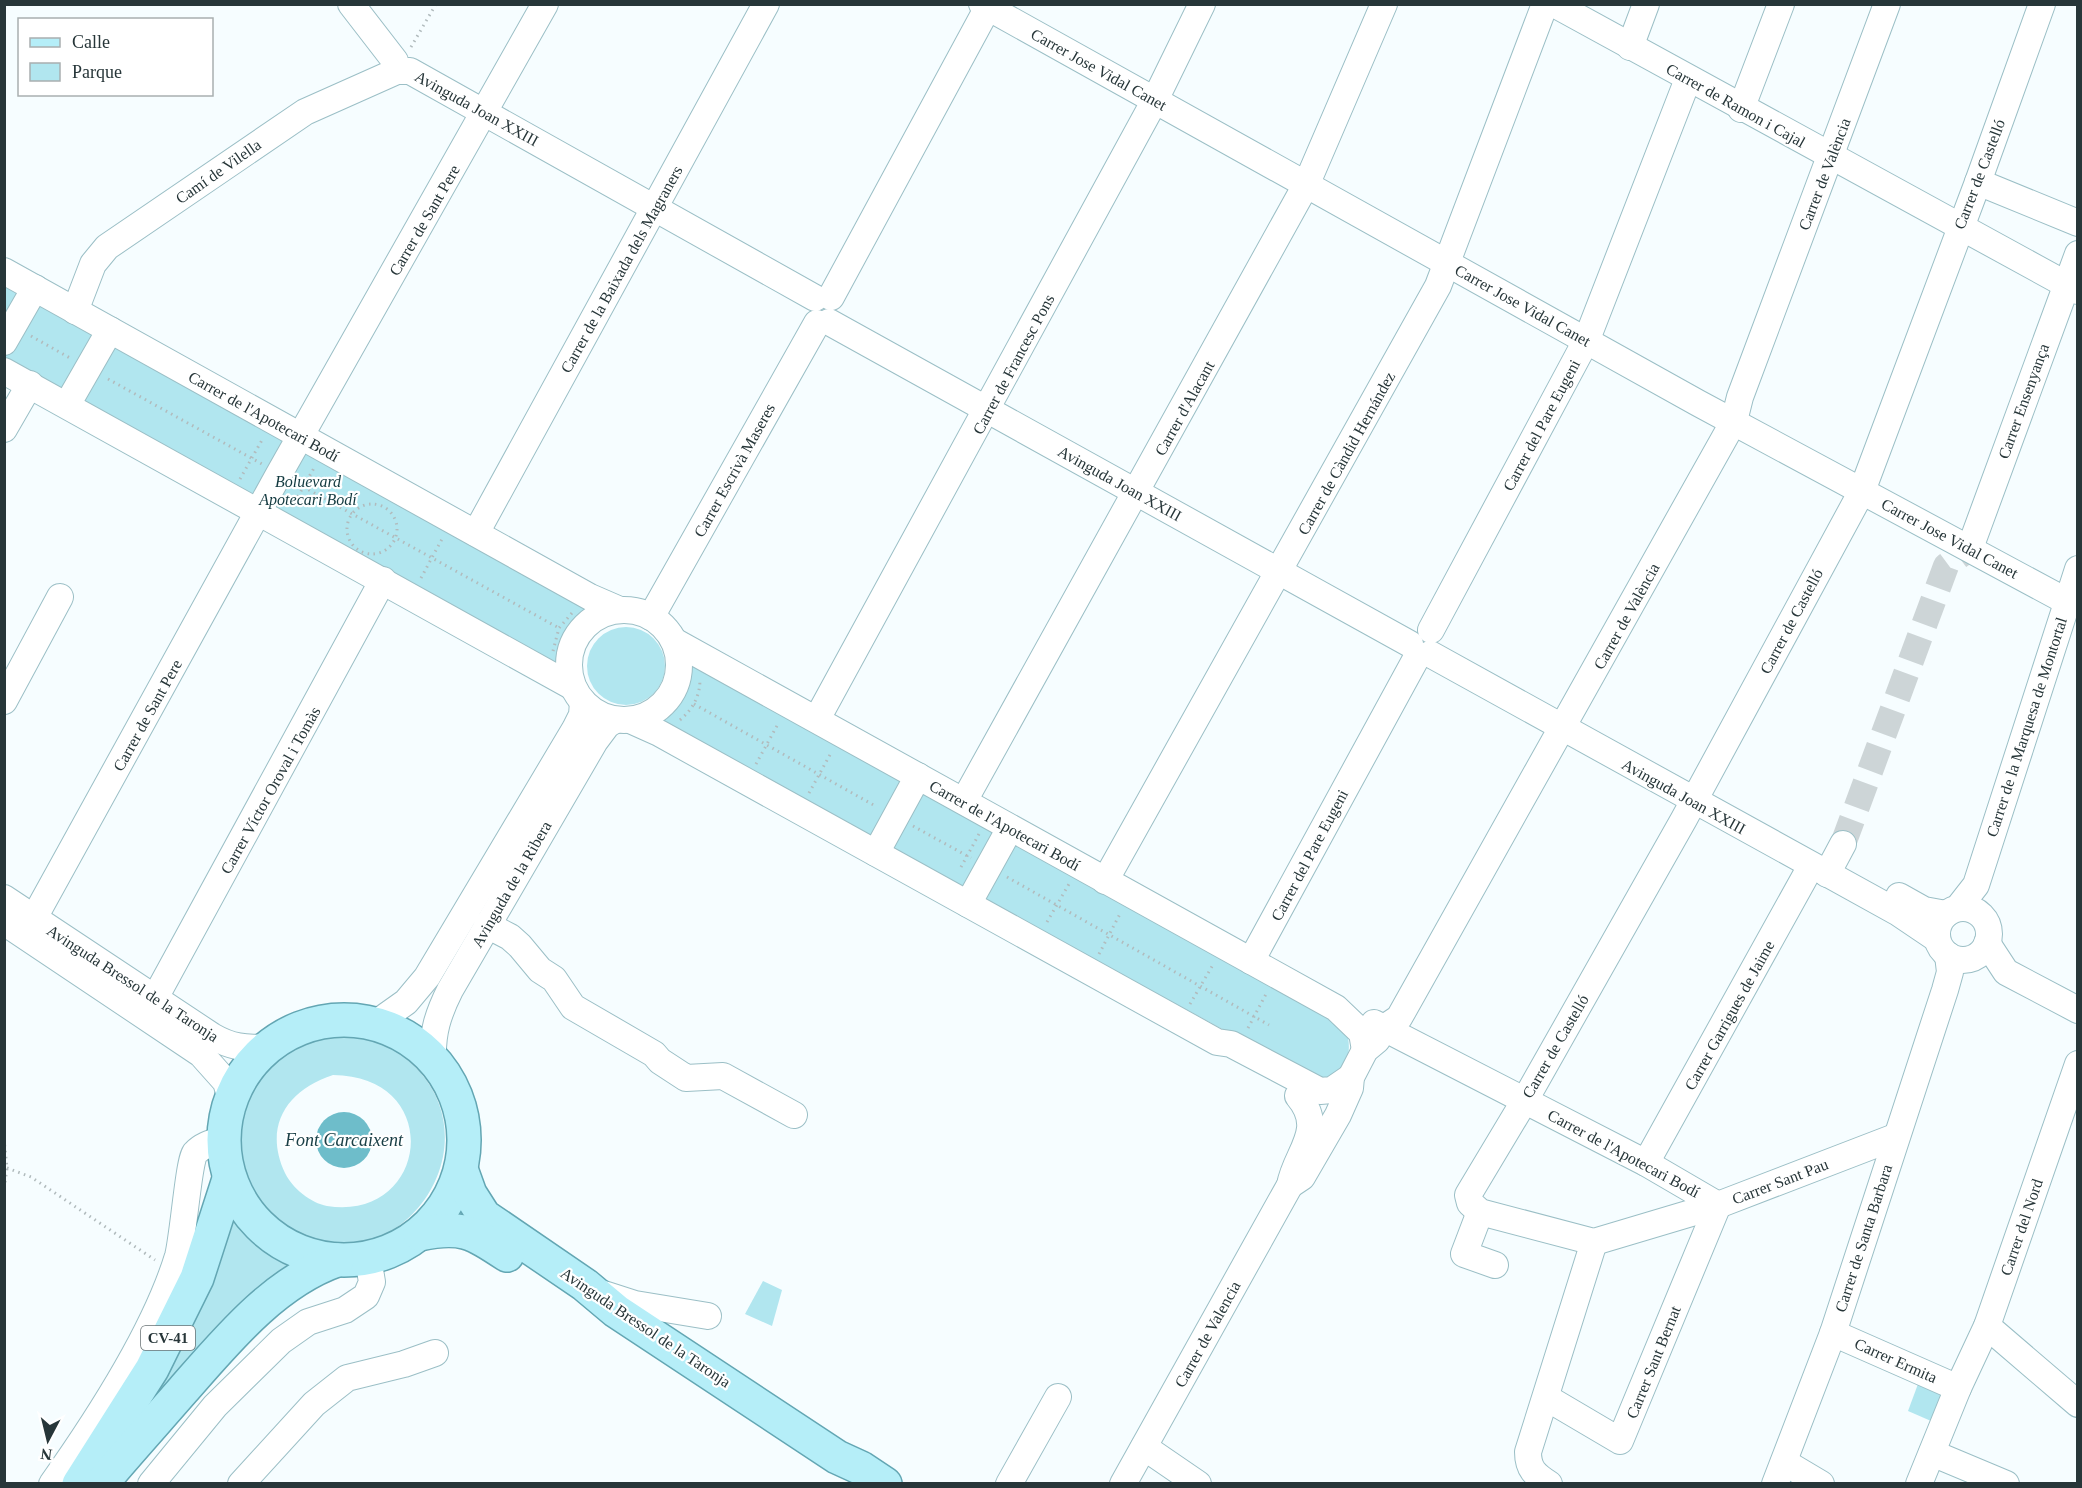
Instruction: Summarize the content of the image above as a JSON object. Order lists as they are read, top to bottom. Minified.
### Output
{"streets":{"main road":["Avinguda Bressol de la Taronja","CV-41"],"street":["Carrer Jose Vidal Canet","Carrer de Ramon i Cajal","Avinguda Joan XXIII","Camí de Vilella","Carrer de València","Carrer de Castelló","Carrer de Sant Pere","Carrer de la Baixada dels Magraners","Carrer de Francesc Pons","Carrer Ensenyança","Carrer d'Alacant","Carrer de l'Apotecari Bodí","Carrer del Pare Eugeni","Carrer de Càndid Hernández","Carrer Escrivà Maseres","Carrer de la Marquesa de Montortal","Carrer Víctor Oroval i Tomàs","Avinguda de la Ribera","Carrer Garrigues de Jaime","Carrer Sant Pau","Carrer del Nord","Carrer de Santa Barbara","Carrer de Valencia","Carrer Ermita","Carrer Sant Bernat"]},"crossings":[["Carrer Jose Vidal Canet","Carrer de València"],["Carrer Jose Vidal Canet","Carrer de Castelló"],["Carrer Jose Vidal Canet","Carrer de Francesc Pons"],["Carrer Jose Vidal Canet","Carrer Ensenyança"],["Carrer Jose Vidal Canet","Carrer d'Alacant"],["Carrer Jose Vidal Canet","Carrer del Pare Eugeni"],["Carrer Jose Vidal Canet","Carrer de Càndid Hernández"],["Carrer Jose Vidal Canet","Carrer Escrivà Maseres"],["Carrer Jose Vidal Canet","Carrer de la Marquesa de Montortal"],["Carrer de Ramon i Cajal","Carrer de València"],["Carrer de Ramon i Cajal","Carrer de Castelló"],["Carrer de Ramon i Cajal","Carrer Ensenyança"],["Carrer de Ramon i Cajal","Carrer del Pare Eugeni"],["Avinguda Joan XXIII","Camí de Vilella"],["Avinguda Joan XXIII","Carrer de València"],["Avinguda Joan XXIII","Carrer de Castelló"],["Avinguda Joan XXIII","Carrer de Sant Pere"],["Avinguda Joan XXIII","Carrer de la Baixada dels Magraners"],["Avinguda Joan XXIII","Carrer de Francesc Pons"],["Avinguda Joan XXIII","Carrer d'Alacant"],["Avinguda Joan XXIII","Carrer del Pare Eugeni"],["Avinguda Joan XXIII","Carrer de Càndid Hernández"],["Avinguda Joan XXIII","Carrer Escrivà Maseres"],["Avinguda Joan XXIII","Carrer de la Marquesa de Montortal"],["Avinguda Joan XXIII","Carrer Garrigues de Jaime"],["Avinguda Joan XXIII","Carrer de Santa Barbara"],["Camí de Vilella","Carrer de l'Apotecari Bodí"],["Carrer de València","Carrer de l'Apotecari Bodí"],["Carrer de València","Carrer de Valencia"],["Carrer de Castelló","Carrer de l'Apotecari Bodí"],["Carrer de Sant Pere","Carrer de l'Apotecari Bodí"],["Carrer de Sant Pere","Avinguda Bressol de la Taronja"],["Carrer de la Baixada dels Magraners","Carrer de l'Apotecari Bodí"],["Carrer de Francesc Pons","Carrer de l'Apotecari Bodí"],["Carrer d'Alacant","Carrer de l'Apotecari Bodí"],["Carrer de l'Apotecari Bodí","Carrer del Pare Eugeni"],["Carrer de l'Apotecari Bodí","Carrer de Càndid Hernández"],["Carrer de l'Apotecari Bodí","Carrer Escrivà Maseres"],["Carrer de l'Apotecari Bodí","Avinguda de la Ribera"],["Carrer de l'Apotecari Bodí","Carrer Garrigues de Jaime"],["Carrer de l'Apotecari Bodí","Carrer Sant Pau"],["Carrer de l'Apotecari Bodí","Carrer Sant Bernat"],["Carrer Escrivà Maseres","Avinguda de la Ribera"],["Carrer de la Marquesa de Montortal","Carrer de Santa Barbara"],["Carrer Víctor Oroval i Tomàs","Avinguda Bressol de la Taronja"],["Avinguda de la Ribera","CV-41"],["Avinguda Bressol de la Taronja","CV-41"],["Carrer Sant Pau","Carrer de Santa Barbara"],["Carrer Sant Pau","Carrer Sant Bernat"],["Carrer del Nord","Carrer Ermita"],["Carrer de Santa Barbara","Carrer Ermita"]],"water":["Font Carcaixent"],"parks":["Boluevard Apotecari Bodí"],"legend":["Calle","Parque"],"north":"bottom"}
